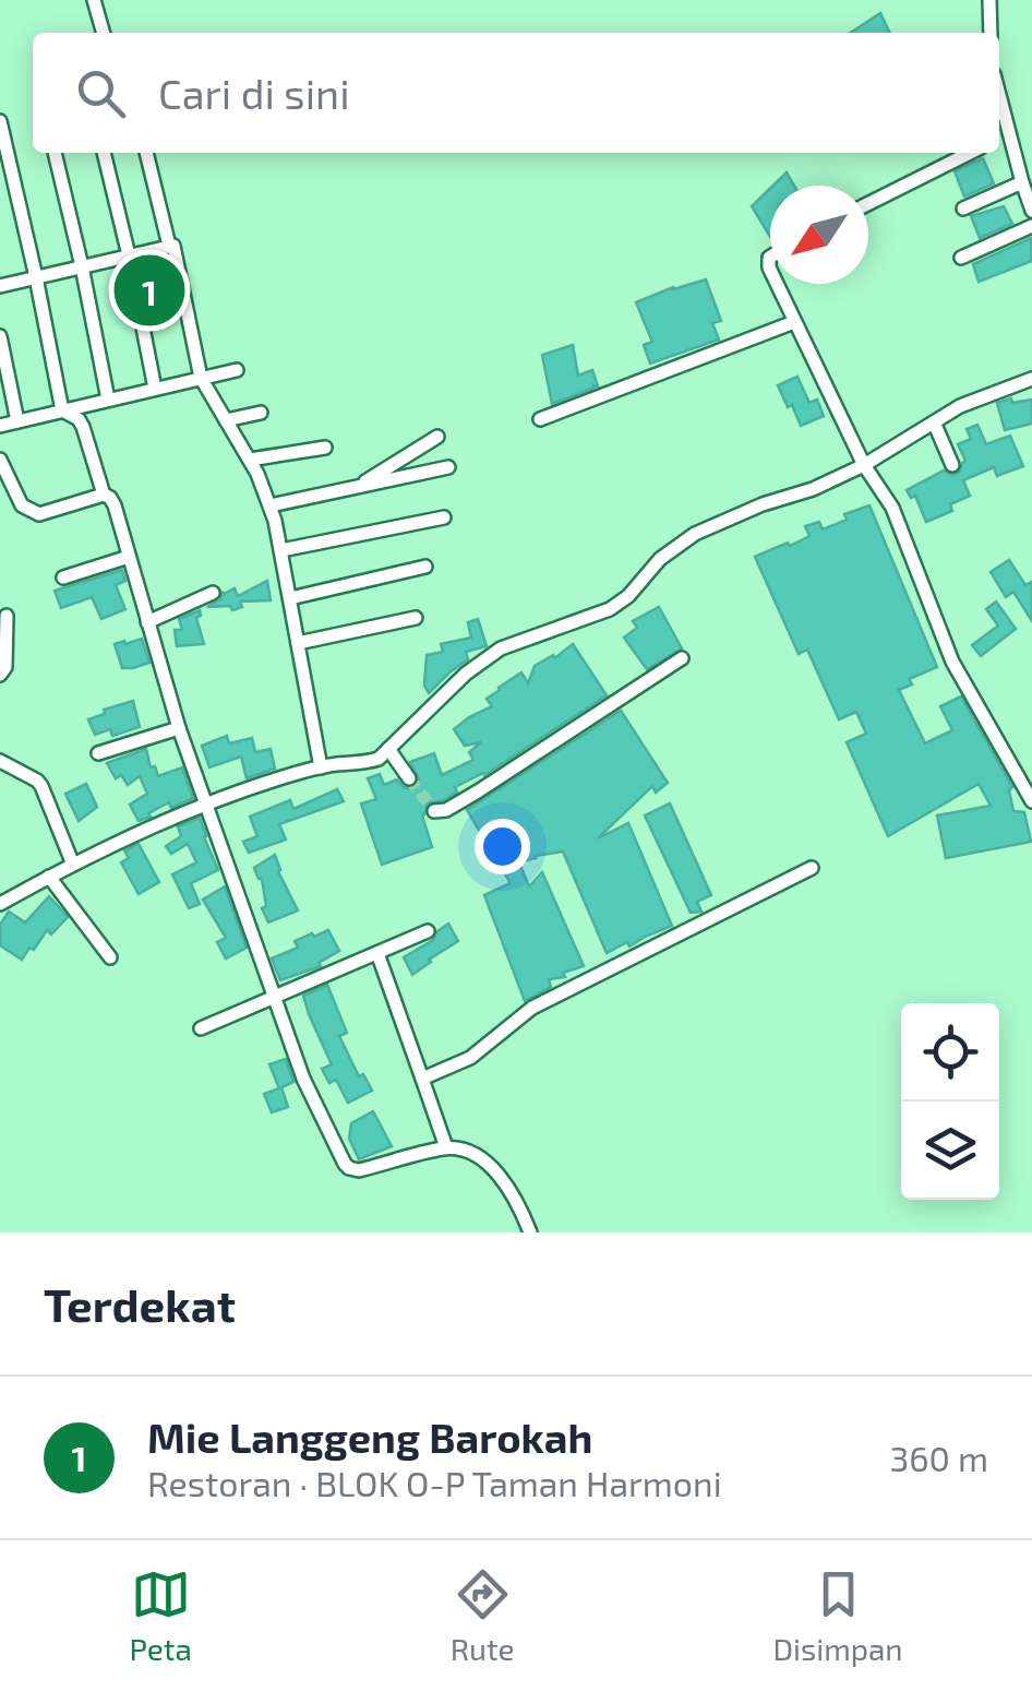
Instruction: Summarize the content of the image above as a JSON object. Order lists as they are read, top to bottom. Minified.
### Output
{"north":"bottom left","page":{"search":"Cari di sini","pins":"1","heading":"Terdekat","list":[{"mark":"1","name":"Mie Langgeng Barokah","note":"Restoran · BLOK O-P Taman Harmoni","value":"360 m"}],"nav":["Peta","Rute","Disimpan"]}}
